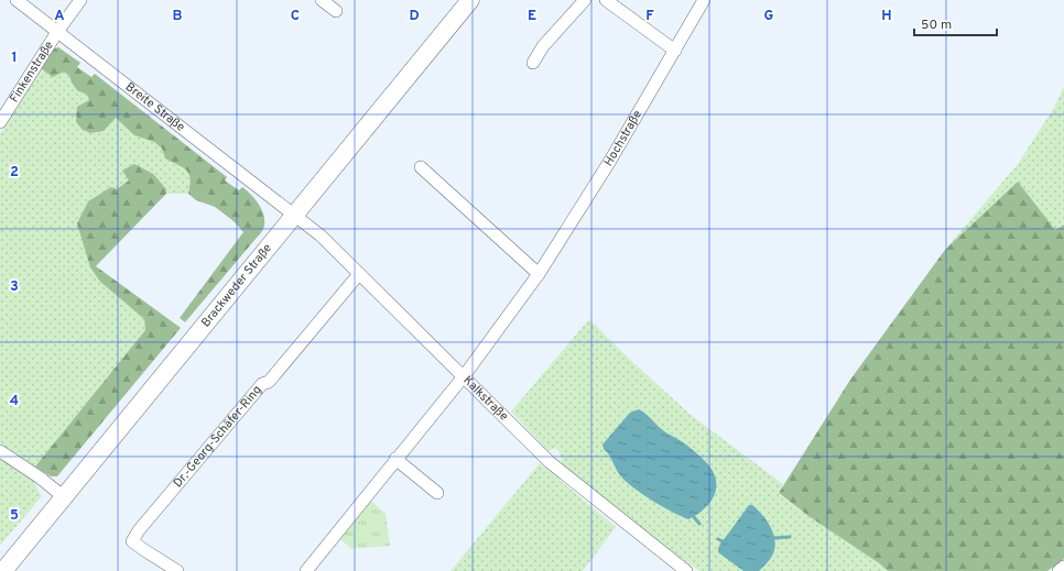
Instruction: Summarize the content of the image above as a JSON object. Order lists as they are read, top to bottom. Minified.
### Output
{"streets":{"street":["Finkenstraße","Breite Straße","Hochstraße","Brackweder Straße","Kalkstraße","Dr.-Georg-Schäfer-Ring"]},"crossings":[["Finkenstraße","Breite Straße"],["Breite Straße","Brackweder Straße"],["Breite Straße","Kalkstraße"],["Hochstraße","Kalkstraße"],["Brackweder Straße","Kalkstraße"],["Kalkstraße","Dr.-Georg-Schäfer-Ring"]],"scale_bar":"50 m","grid":{"columns":["A","B","C","D","E","F","G","H"],"rows":["1","2","3","4","5"]}}
